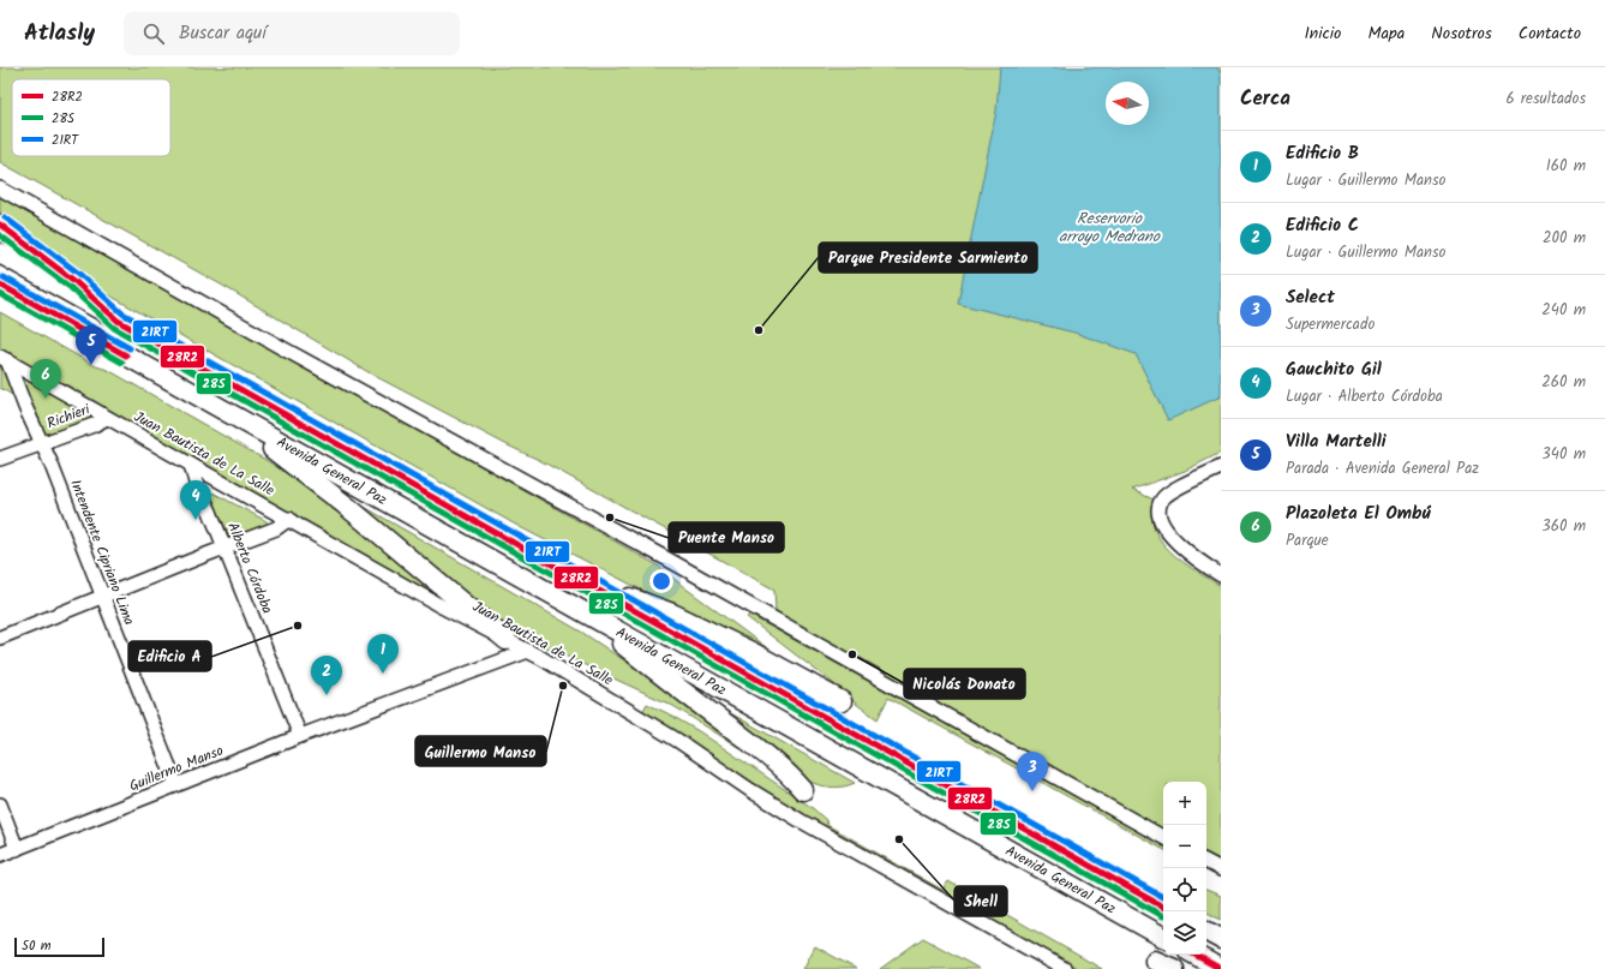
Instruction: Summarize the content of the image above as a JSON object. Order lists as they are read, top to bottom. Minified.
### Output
{"streets":{"highway":["Avenida General Paz"],"street":["Richieri","Juan Bautista de La Salle","Intendente Cipriano Lima","Alberto Córdoba","Guillermo Manso"]},"crossings":[["Richieri","Juan Bautista de La Salle"],["Richieri","Intendente Cipriano Lima"],["Juan Bautista de La Salle","Intendente Cipriano Lima"],["Juan Bautista de La Salle","Alberto Córdoba"],["Juan Bautista de La Salle","Guillermo Manso"],["Intendente Cipriano Lima","Guillermo Manso"],["Alberto Córdoba","Guillermo Manso"]],"water":["Reservorio arroyo Medrano"],"places":["Parque Presidente Sarmiento","Puente Manso","Edificio A","Nicolás Donato","Guillermo Manso","Shell"],"lines":["transit line 21RT","transit line 28R2","transit line 28S"],"legend":["28R2","28S","21RT"],"scale_bar":"50 m","north":"left","page":{"header":"Atlasly","search":"Buscar aquí","nav":["Inicio","Mapa","Nosotros","Contacto"],"heading":["Cerca","6 resultados"],"list":[{"mark":"1","name":"Edificio B","note":"Lugar · Guillermo Manso","value":"160 m"},{"mark":"2","name":"Edificio C","note":"Lugar · Guillermo Manso","value":"200 m"},{"mark":"3","name":"Select","note":"Supermercado","value":"240 m"},{"mark":"4","name":"Gauchito Gil","note":"Lugar · Alberto Córdoba","value":"260 m"},{"mark":"5","name":"Villa Martelli","note":"Parada · Avenida General Paz","value":"340 m"},{"mark":"6","name":"Plazoleta El Ombú","note":"Parque","value":"360 m"}],"pins":["5","6","4","1","2","3"],"map_buttons":["+","−"],"scale":"50 m"}}
